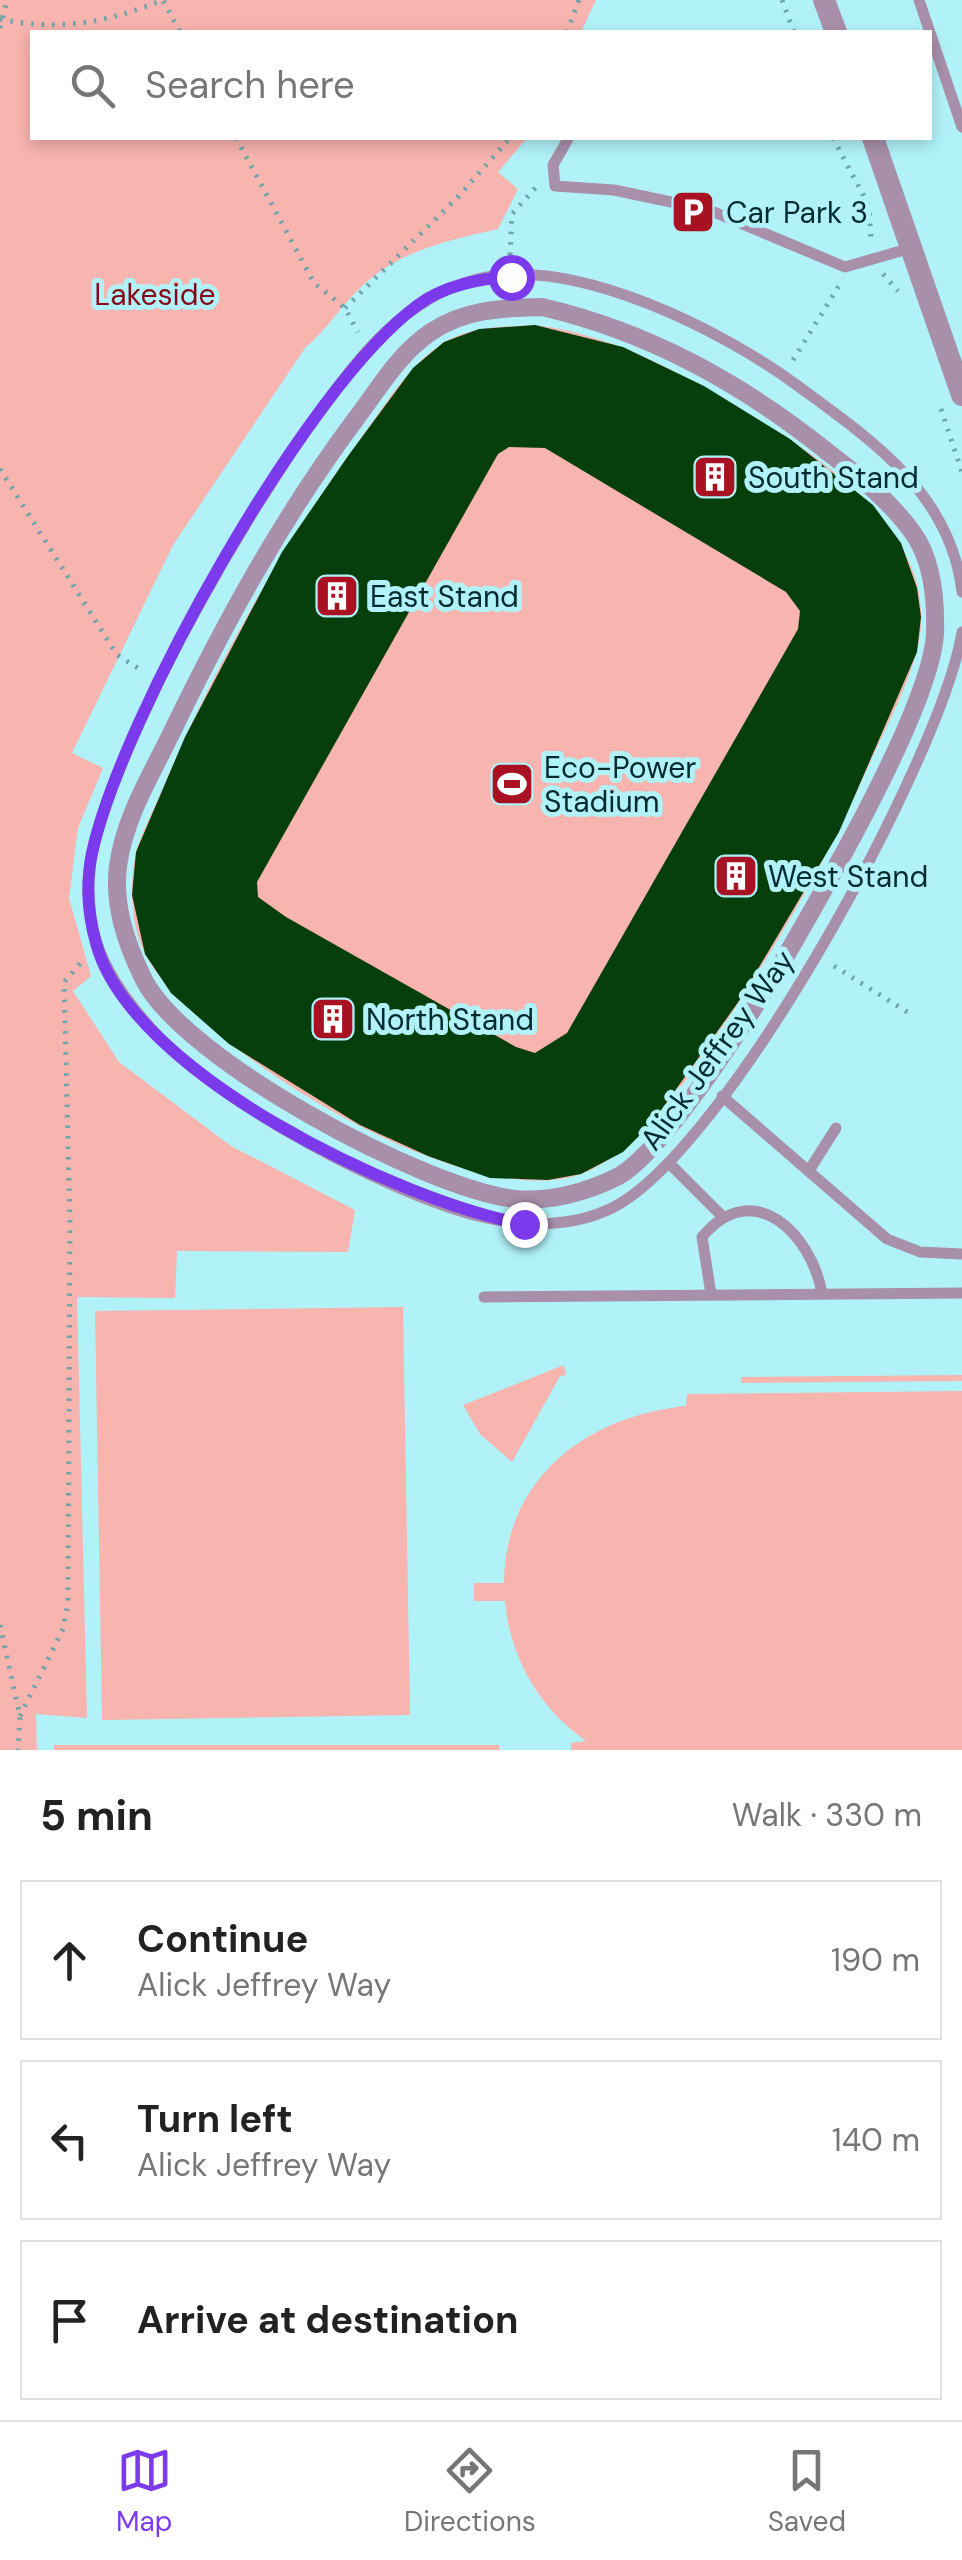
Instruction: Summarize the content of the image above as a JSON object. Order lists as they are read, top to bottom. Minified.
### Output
{"streets":{"lane":["Alick Jeffrey Way"]},"parks":["Lakeside"],"places":{"parking":["Car Park 3"],"building":["South Stand","East Stand","West Stand","North Stand"],"sports":["Eco-Power Stadium"]},"page":{"search":"Search here","heading":["5 min","Walk · 330 m"],"list":[["Continue","Alick Jeffrey Way","190 m"],["Turn left","Alick Jeffrey Way","140 m"],"Arrive at destination"],"nav":["Map","Directions","Saved"]}}
